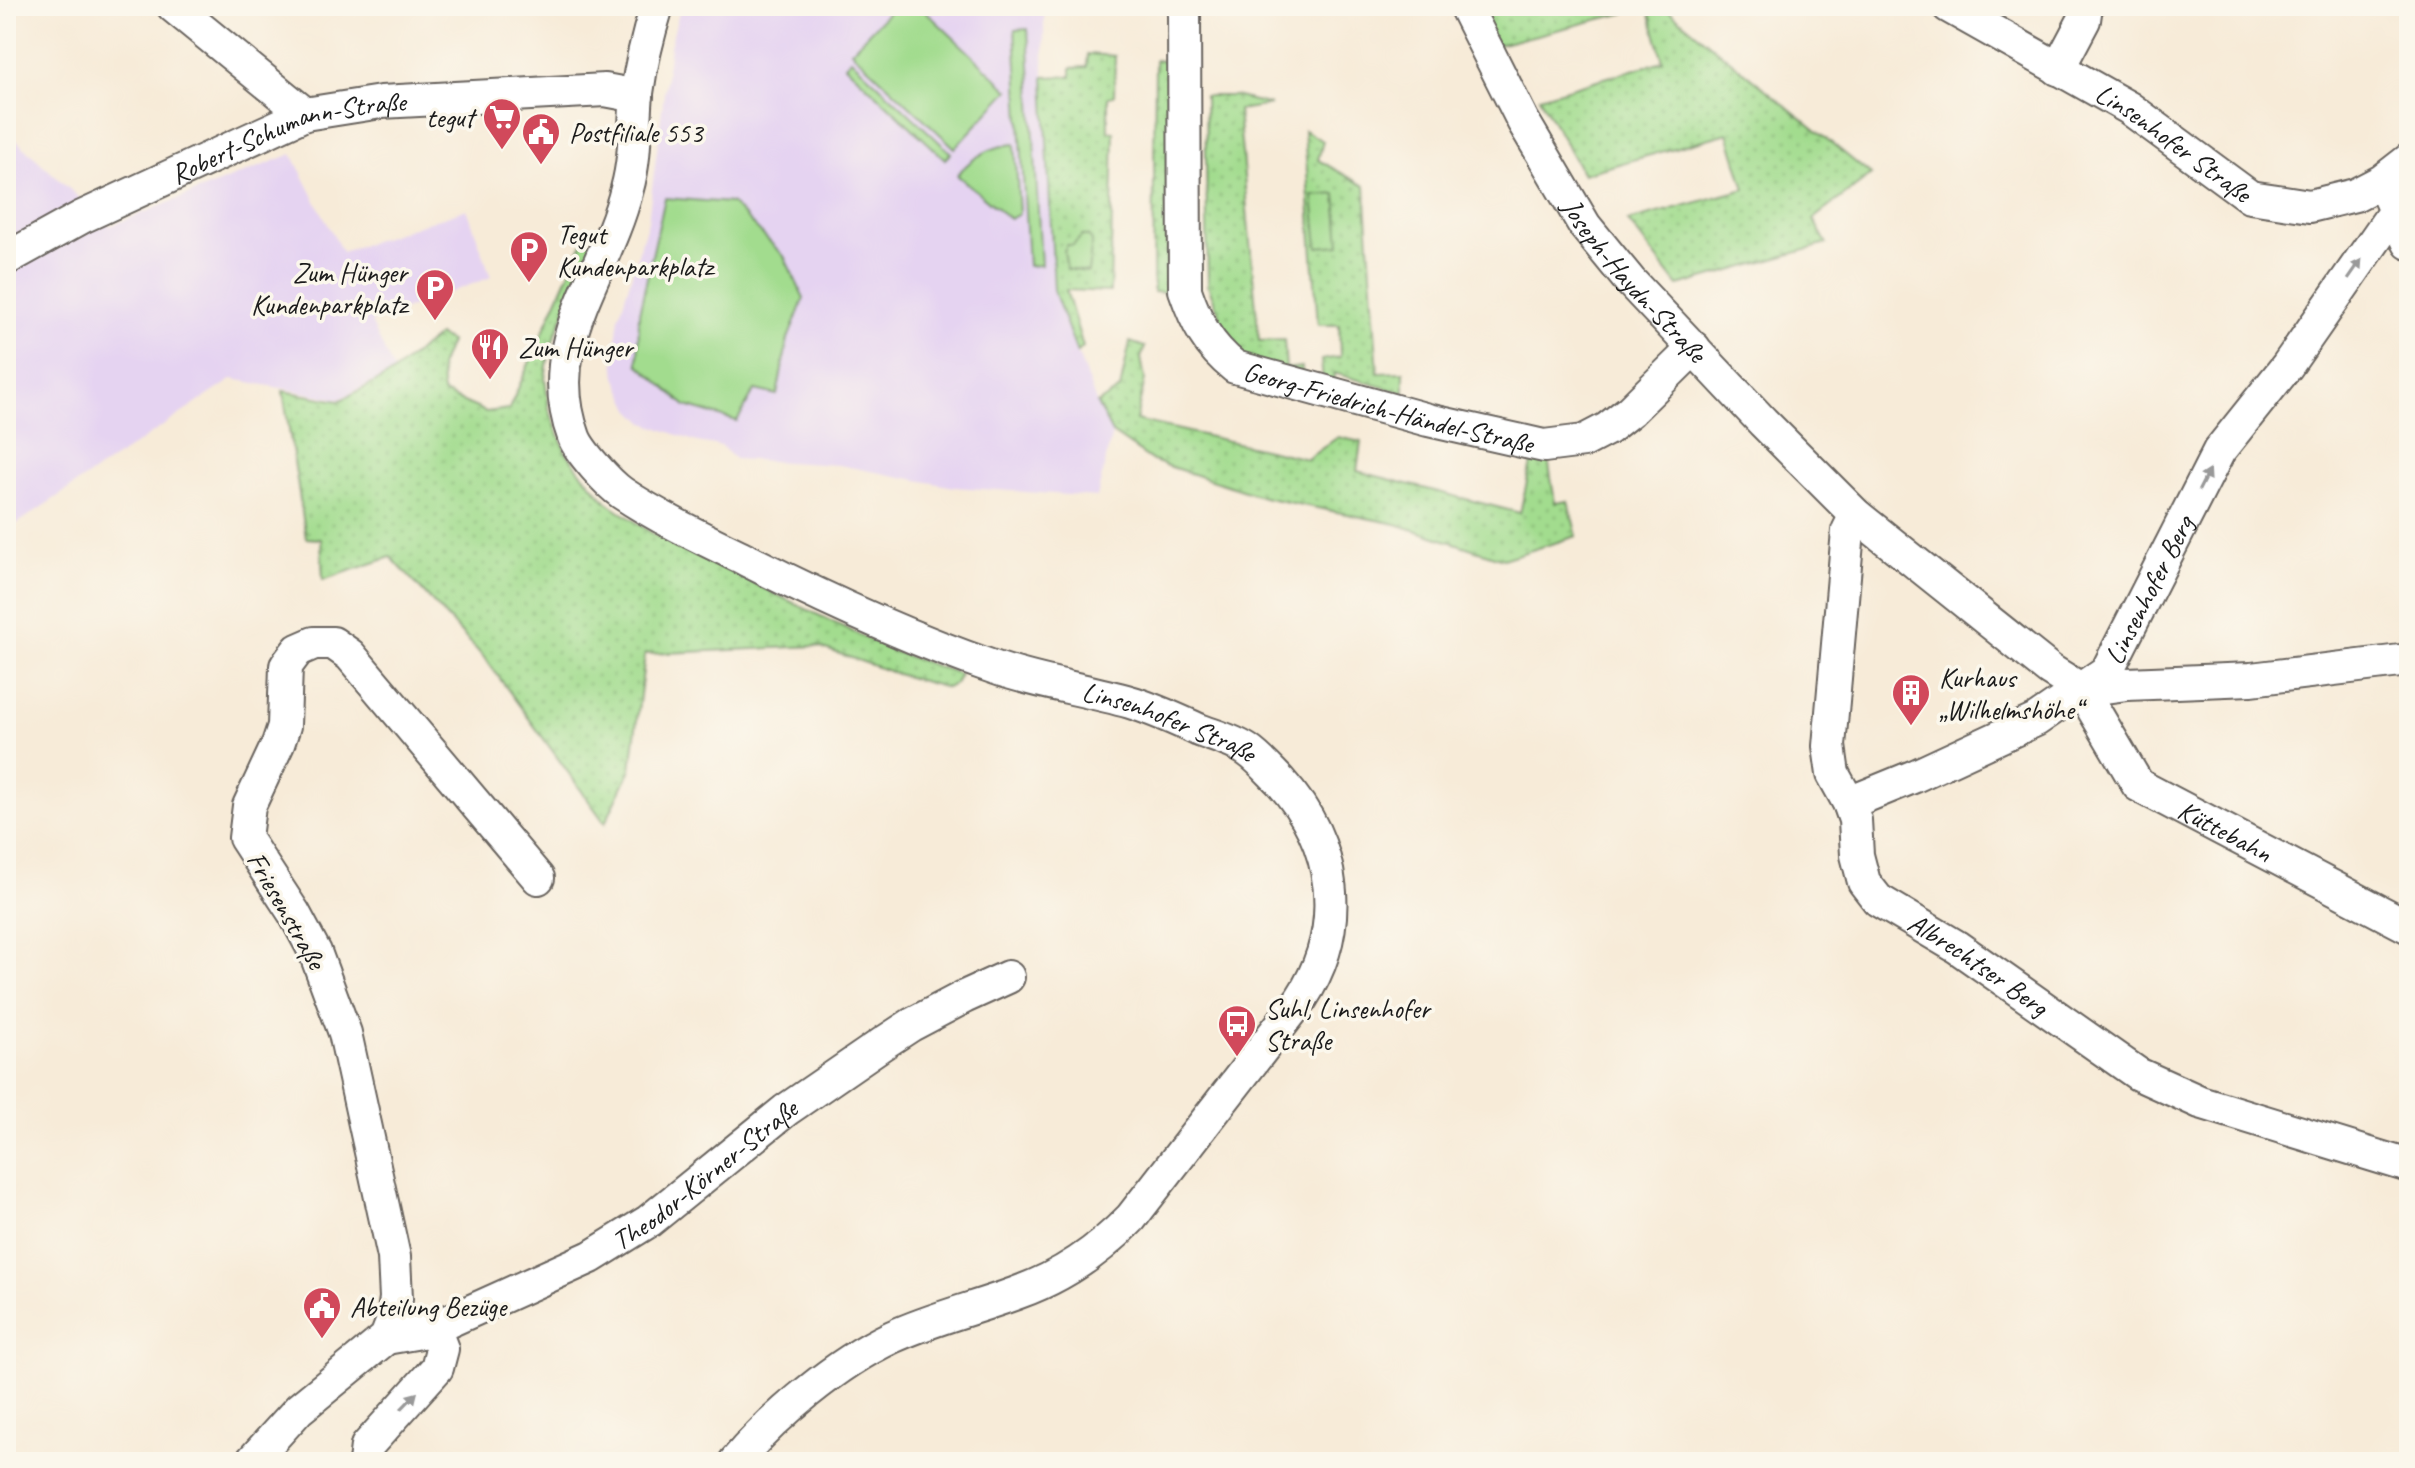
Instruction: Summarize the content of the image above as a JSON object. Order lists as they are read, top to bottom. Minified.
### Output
{"streets":{"street":["Robert-Schumann-Straße","Linsenhofer Straße","Joseph-Haydn-Straße","Georg-Friedrich-Händel-Straße","Linsenhofer Berg","Küttebahn","Friesenstraße","Albrechtser Berg","Theodor-Körner-Straße"]},"crossings":[["Robert-Schumann-Straße","Linsenhofer Straße"],["Joseph-Haydn-Straße","Georg-Friedrich-Händel-Straße"],["Joseph-Haydn-Straße","Linsenhofer Berg"],["Joseph-Haydn-Straße","Küttebahn"],["Linsenhofer Berg","Küttebahn"],["Friesenstraße","Theodor-Körner-Straße"]],"one_way":["Linsenhofer Berg"],"places":{"supermarket":["tegut"],"public building":["Postfiliale 553","Abteilung Bezüge"],"parking":["Tegut Kundenparkplatz","Zum Hünger Kundenparkplatz"],"restaurant":["Zum Hünger"],"building":["Kurhaus „Wilhelmshöhe“"],"bus stop":["Suhl, Linsenhofer Straße"]}}
